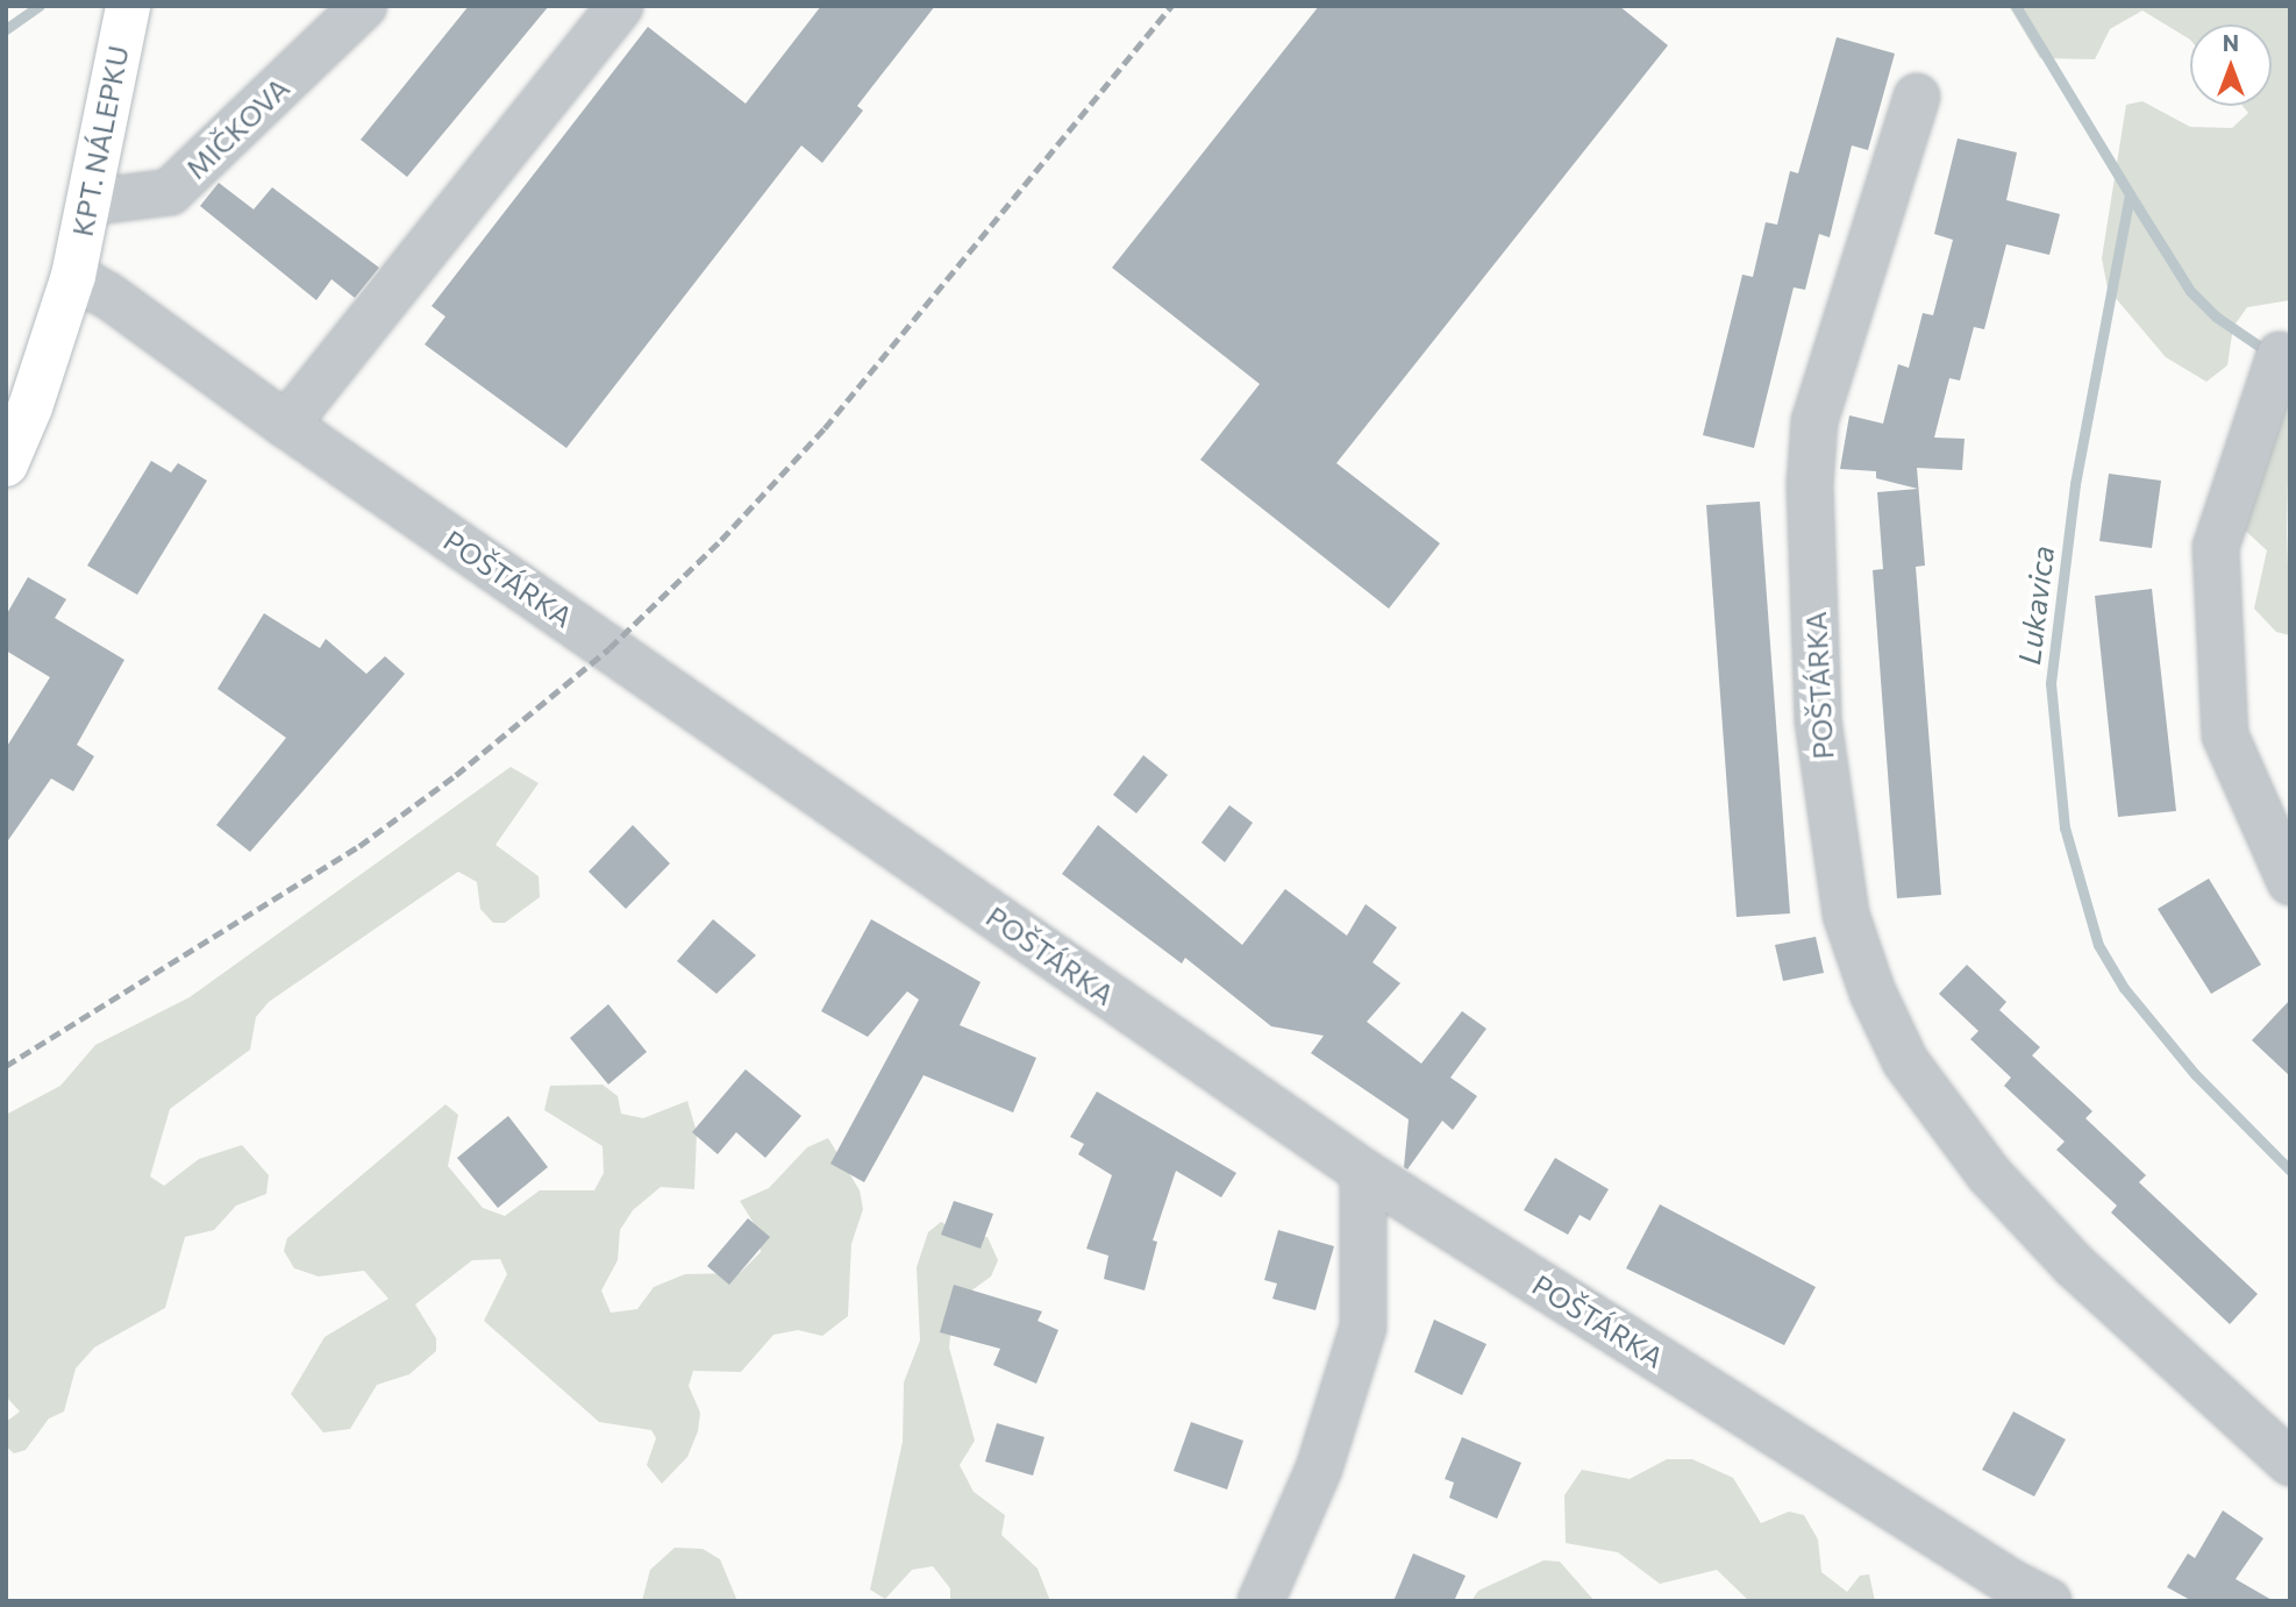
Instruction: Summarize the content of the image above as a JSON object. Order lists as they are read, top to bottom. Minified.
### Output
{"streets":{"main road":["KPT. NÁLEPKU"],"street":["MIČKOVA","POŠTÁRKA"]},"crossings":[["MIČKOVA","KPT. NÁLEPKU"],["KPT. NÁLEPKU","POŠTÁRKA"]],"water":["Lukavica"],"north":"top"}
